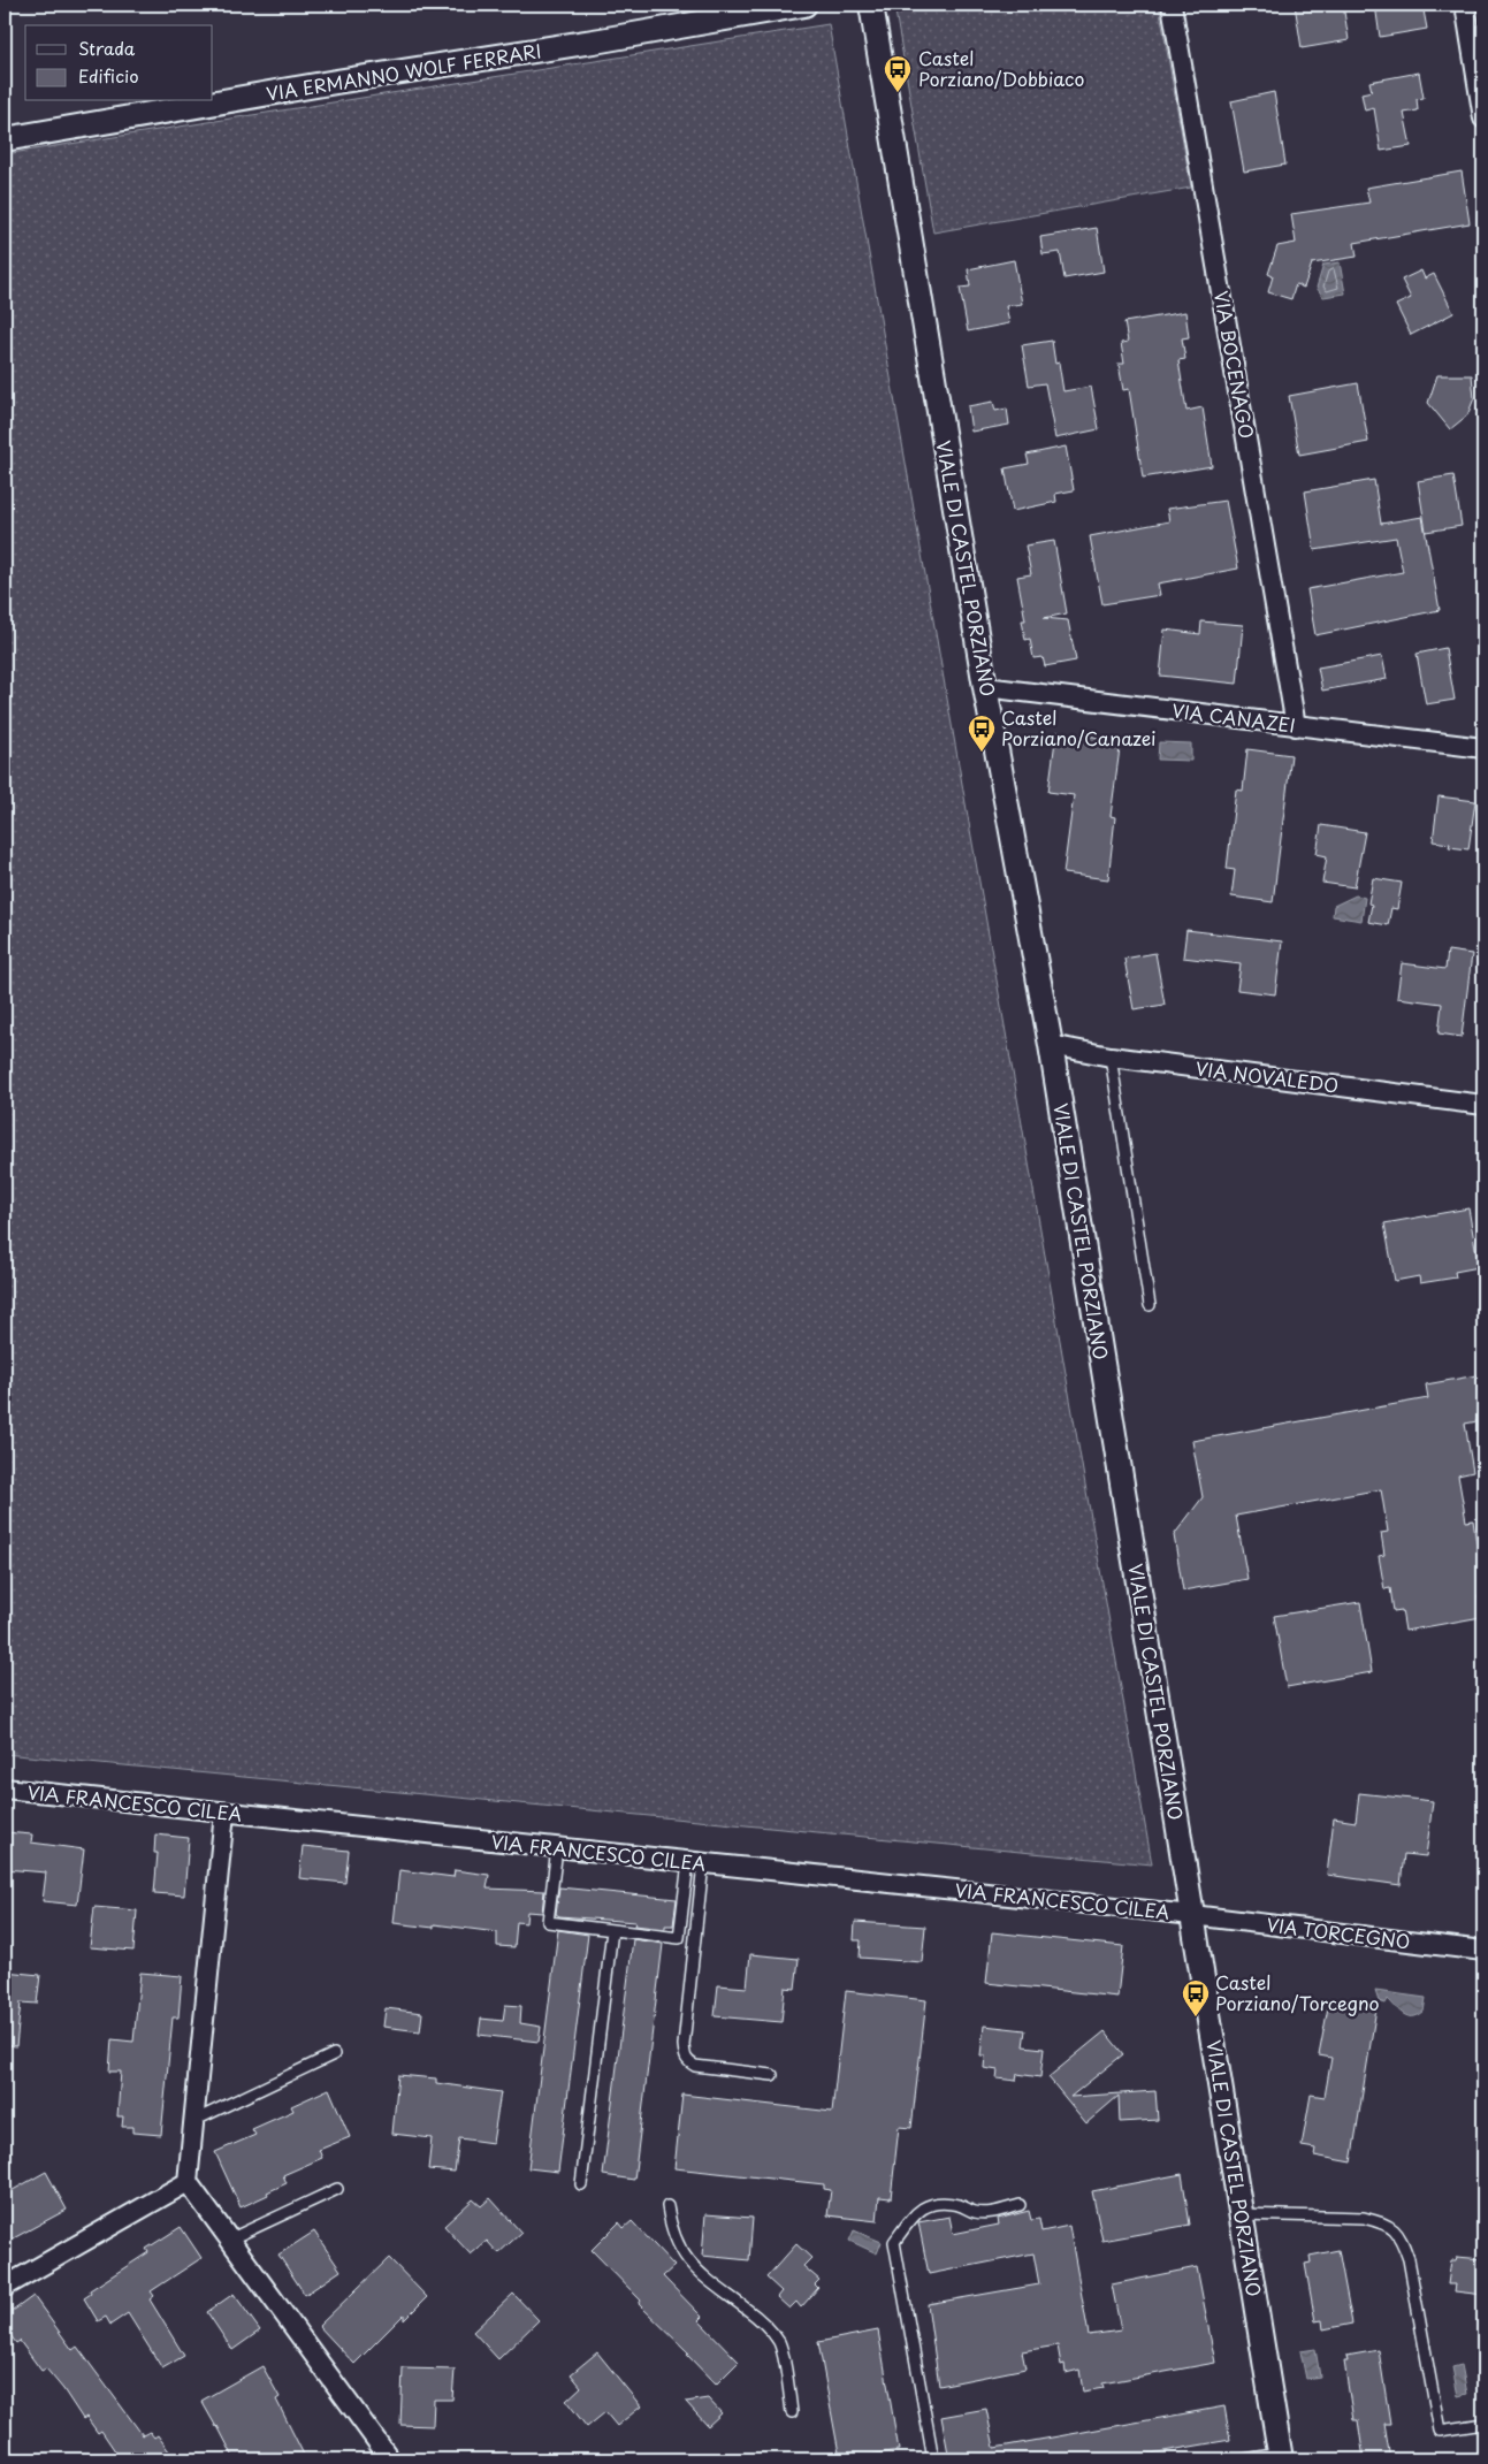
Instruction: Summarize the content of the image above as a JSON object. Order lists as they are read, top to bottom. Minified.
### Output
{"streets":{"street":["VIA ERMANNO WOLF FERRARI","VIA BOCENAGO","VIALE DI CASTEL PORZIANO","VIA CANAZEI","VIA NOVALEDO","VIA FRANCESCO CILEA","VIA TORCEGNO"]},"crossings":[["VIA BOCENAGO","VIA CANAZEI"],["VIALE DI CASTEL PORZIANO","VIA CANAZEI"],["VIALE DI CASTEL PORZIANO","VIA NOVALEDO"],["VIALE DI CASTEL PORZIANO","VIA FRANCESCO CILEA"],["VIALE DI CASTEL PORZIANO","VIA TORCEGNO"],["VIA FRANCESCO CILEA","VIA TORCEGNO"]],"places":{"bus stop":["Castel Porziano/Dobbiaco","Castel Porziano/Canazei","Castel Porziano/Torcegno"]},"legend":["Strada","Edificio"]}
